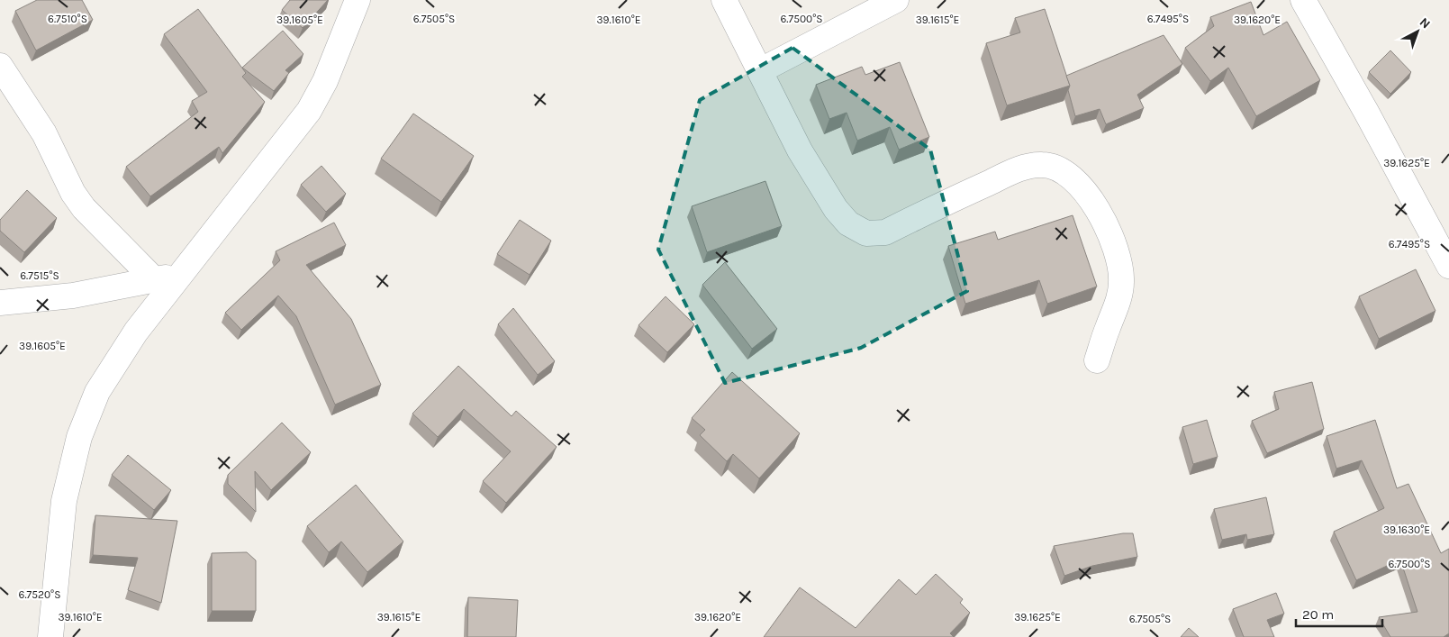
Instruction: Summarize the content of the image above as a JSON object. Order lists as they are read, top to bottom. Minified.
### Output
{"scale_bar":"20 m","north":"top right","coordinates":["6.7510°S","6.7505°S","6.7500°S","6.7495°S","39.1605°E","39.1615°E","39.1620°E","39.1610°E","39.1625°E","6.7515°S","39.1630°E","6.7520°S"]}
